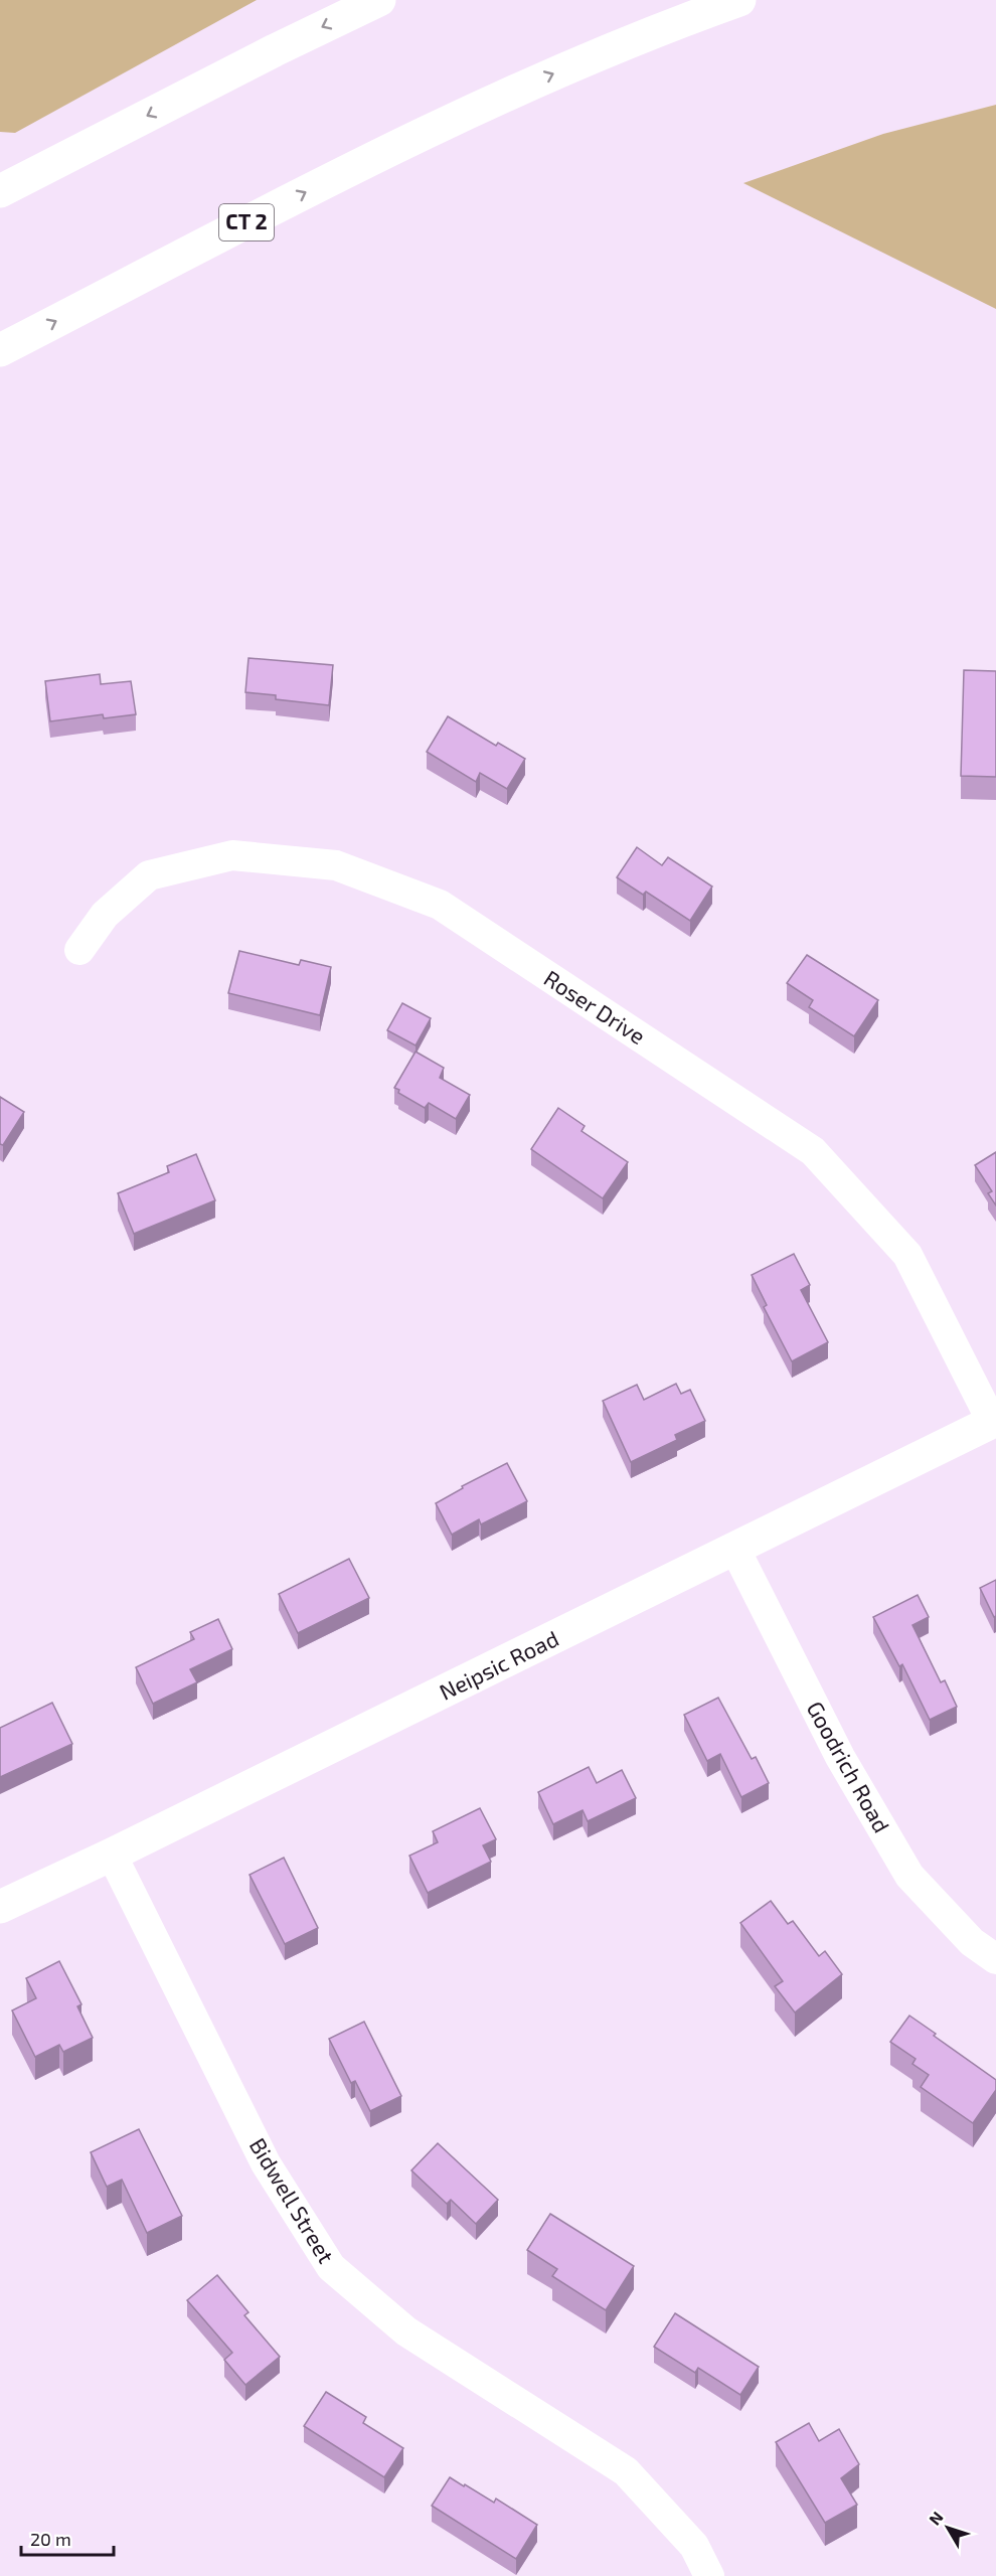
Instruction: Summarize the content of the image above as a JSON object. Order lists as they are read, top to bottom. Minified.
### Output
{"streets":{"main road":["CT 2","Neipsic Road"],"street":["Roser Drive","Goodrich Road","Bidwell Street"]},"crossings":[["Roser Drive","Neipsic Road"],["Neipsic Road","Goodrich Road"],["Neipsic Road","Bidwell Street"]],"scale_bar":"20 m","north":"top left"}
